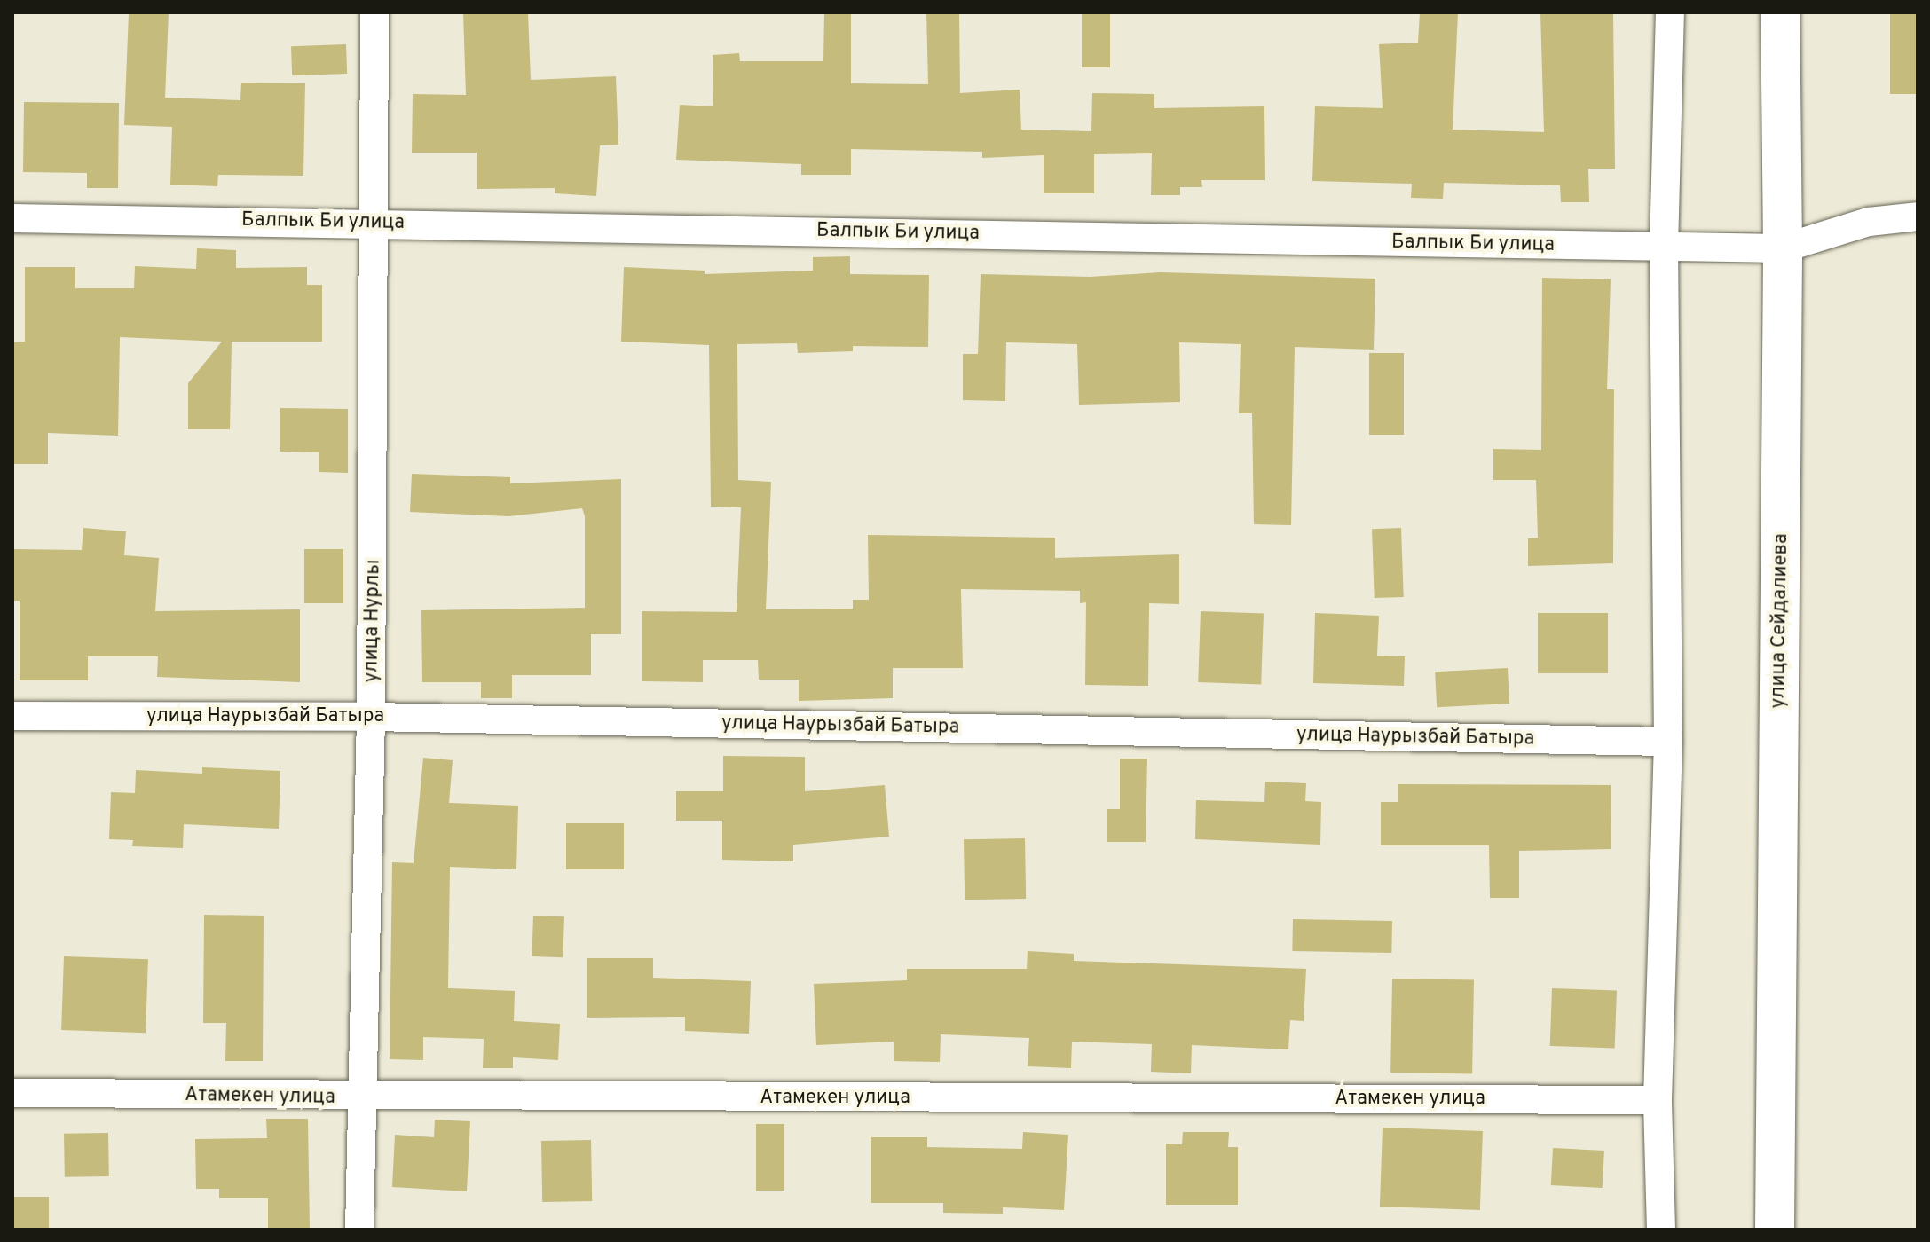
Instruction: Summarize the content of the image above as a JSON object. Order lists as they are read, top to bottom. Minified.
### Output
{"streets":{"main road":["улица Сейдалиева"],"street":["Балпык Би улица","улица Нурлы","улица Наурызбай Батыра","Атамекен улица"]},"crossings":[["Балпык Би улица","улица Нурлы"],["Балпык Би улица","улица Сейдалиева"],["улица Нурлы","улица Наурызбай Батыра"],["улица Нурлы","Атамекен улица"]]}
